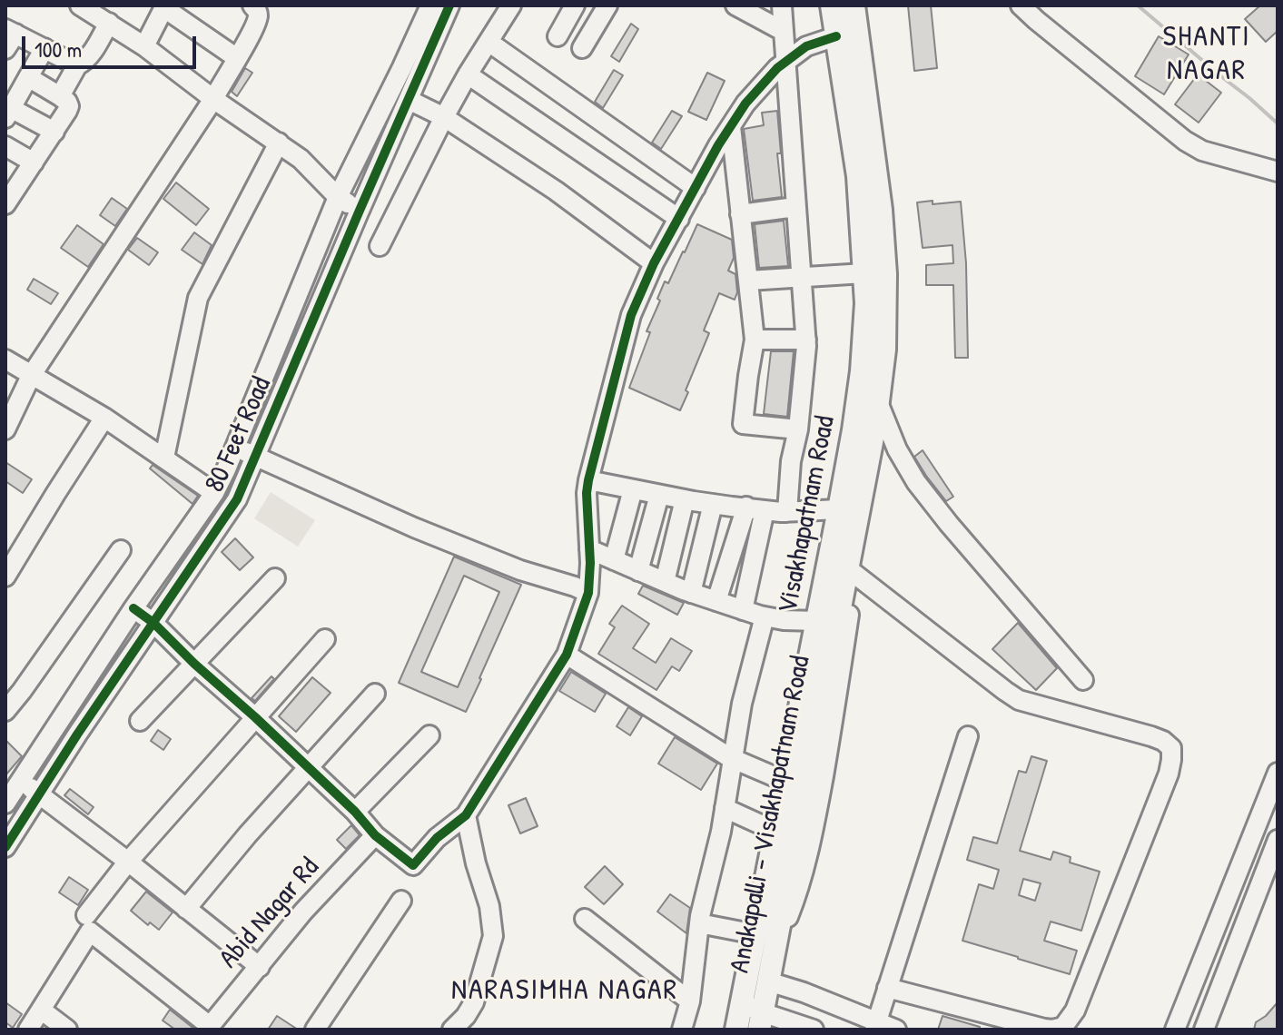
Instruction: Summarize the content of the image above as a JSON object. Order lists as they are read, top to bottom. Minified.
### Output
{"streets":{"main road":["Visakhapatnam Road","Anakapalli - Visakhapatnam Road"],"street":["80 Feet Road","Abid Nagar Rd"]},"districts":["SHANTI NAGAR","NARASIMHA NAGAR"],"scale_bar":"100 m"}
